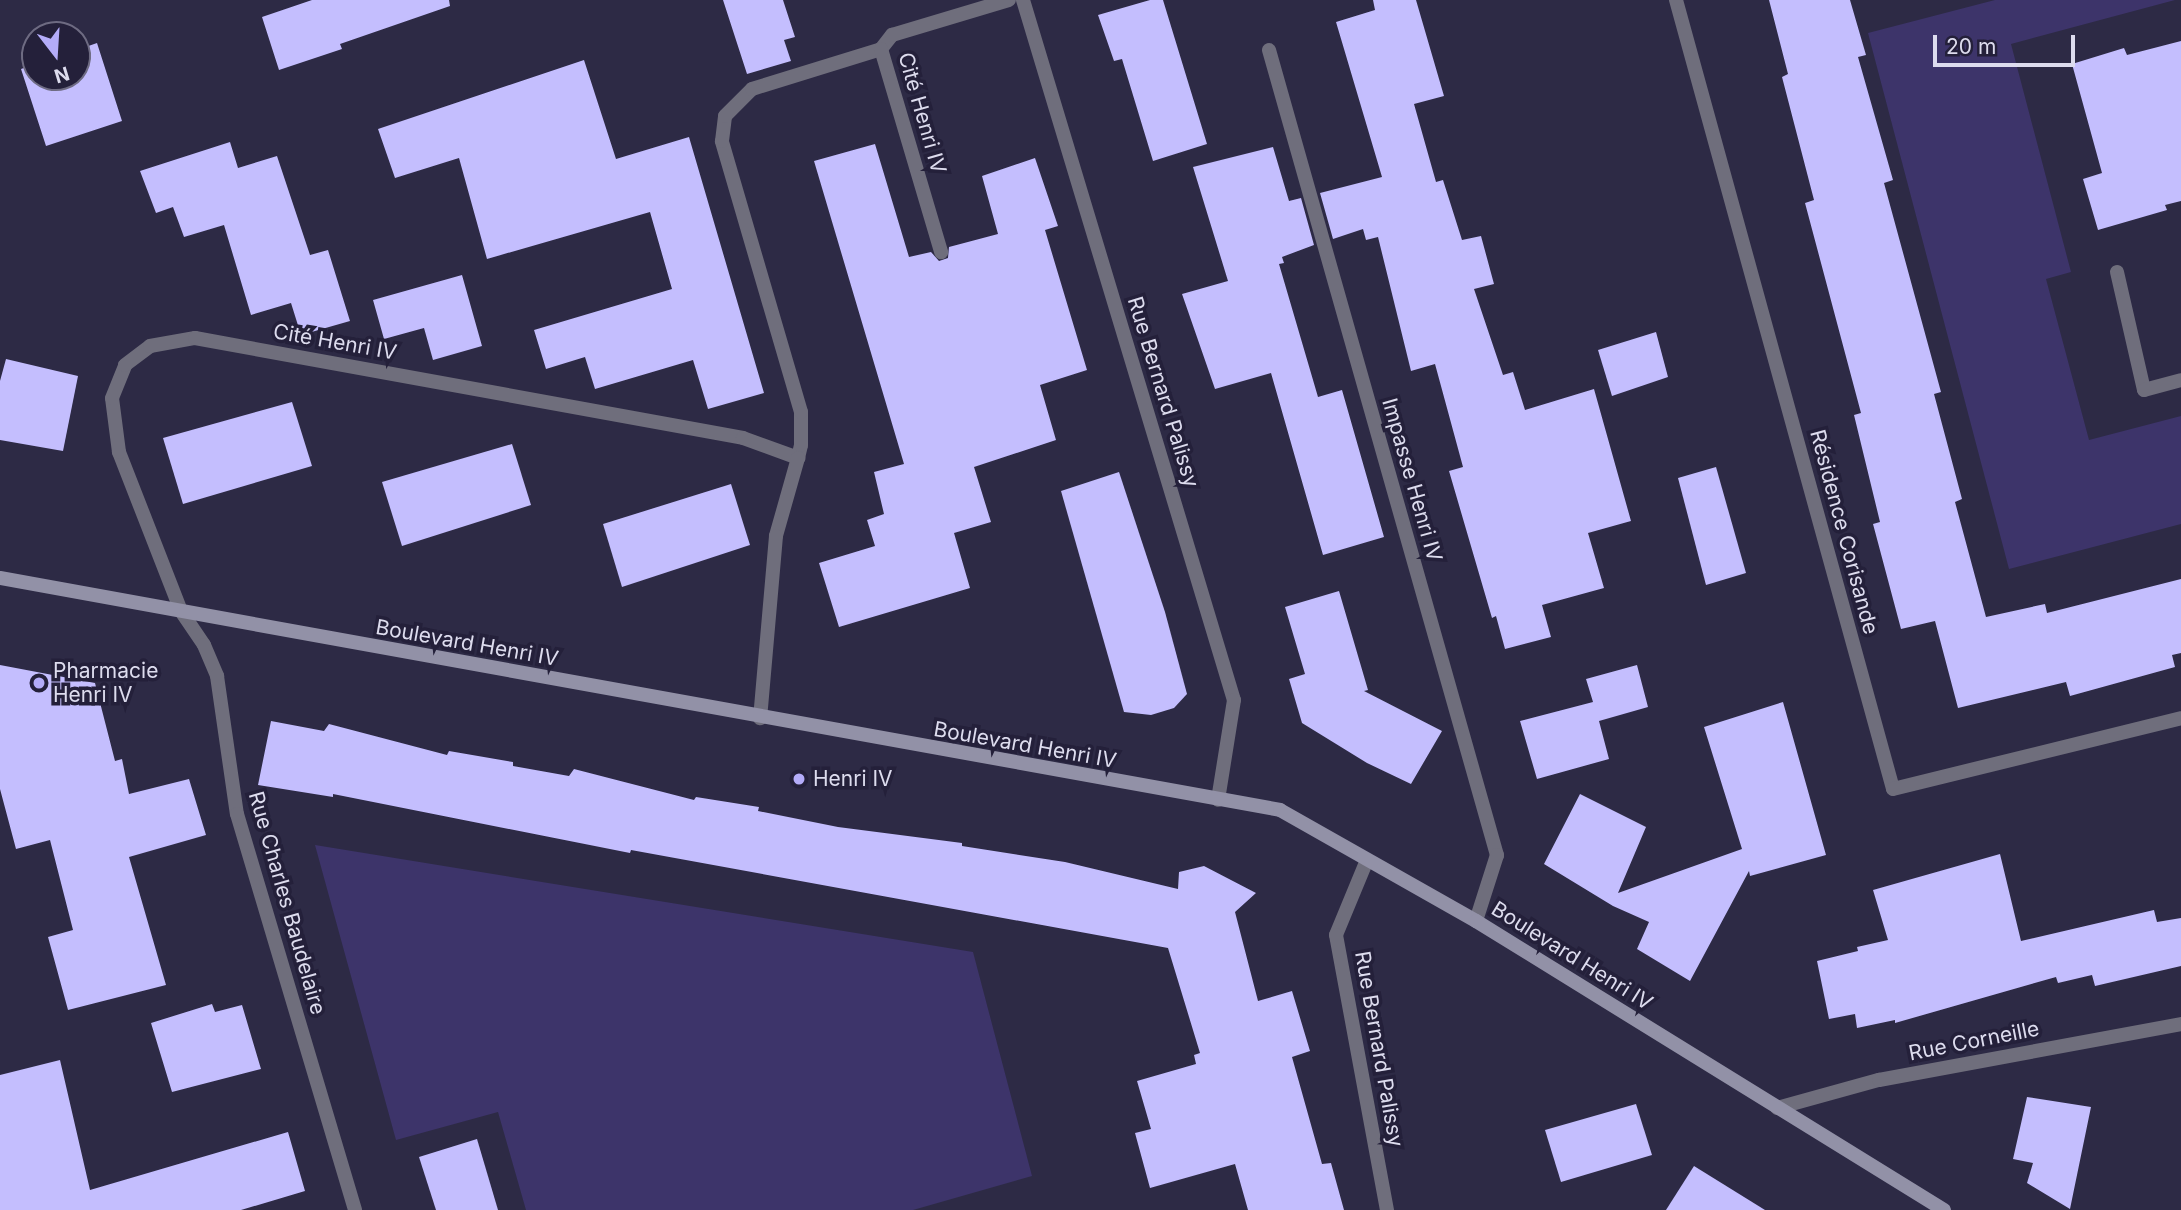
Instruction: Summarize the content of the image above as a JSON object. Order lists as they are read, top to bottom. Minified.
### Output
{"streets":{"street":["Cité Henri IV","Rue Bernard Palissy","Impasse Henri IV","Résidence Corisande","Boulevard Henri IV","Rue Charles Baudelaire","Rue Corneille"]},"crossings":[["Cité Henri IV","Boulevard Henri IV"],["Cité Henri IV","Rue Charles Baudelaire"],["Rue Bernard Palissy","Boulevard Henri IV"],["Impasse Henri IV","Boulevard Henri IV"],["Boulevard Henri IV","Rue Charles Baudelaire"],["Boulevard Henri IV","Rue Corneille"]],"places":["Pharmacie Henri IV","Henri IV"],"scale_bar":"20 m","north":"bottom"}
